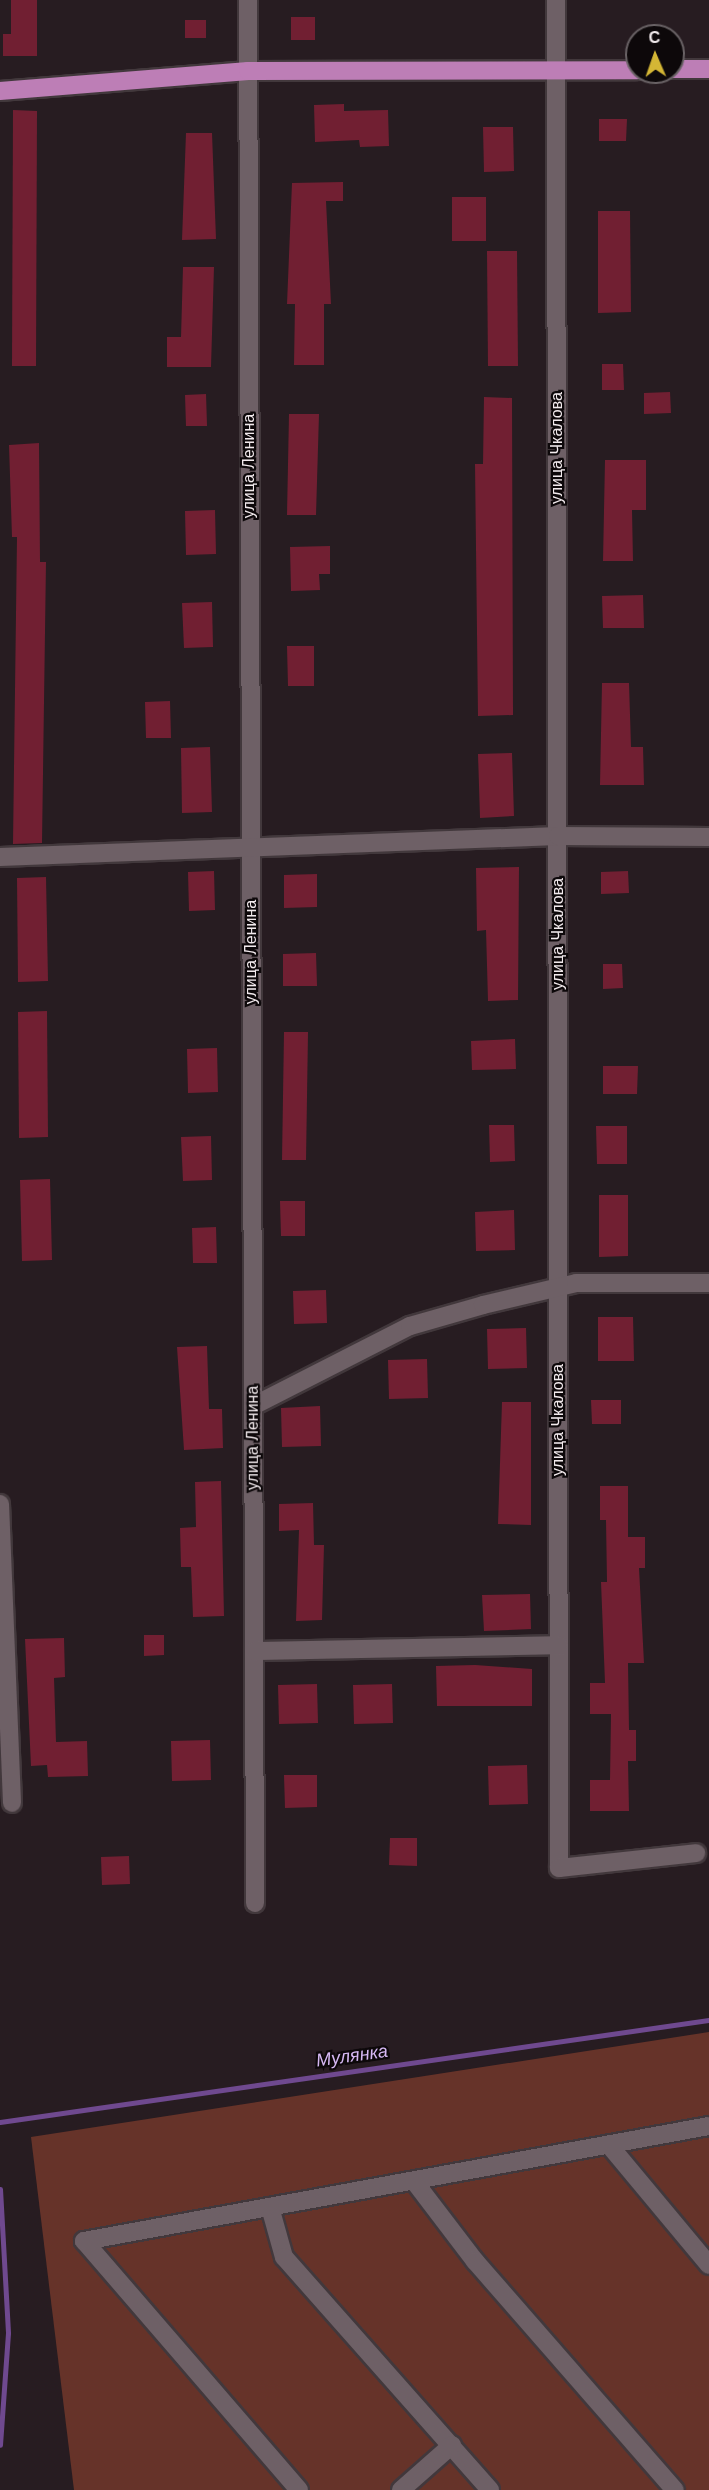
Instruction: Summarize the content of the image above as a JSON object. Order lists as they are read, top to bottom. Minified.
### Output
{"streets":{"street":["улица Чкалова","улица Ленина"]},"water":["Мулянка"],"north":"top"}
